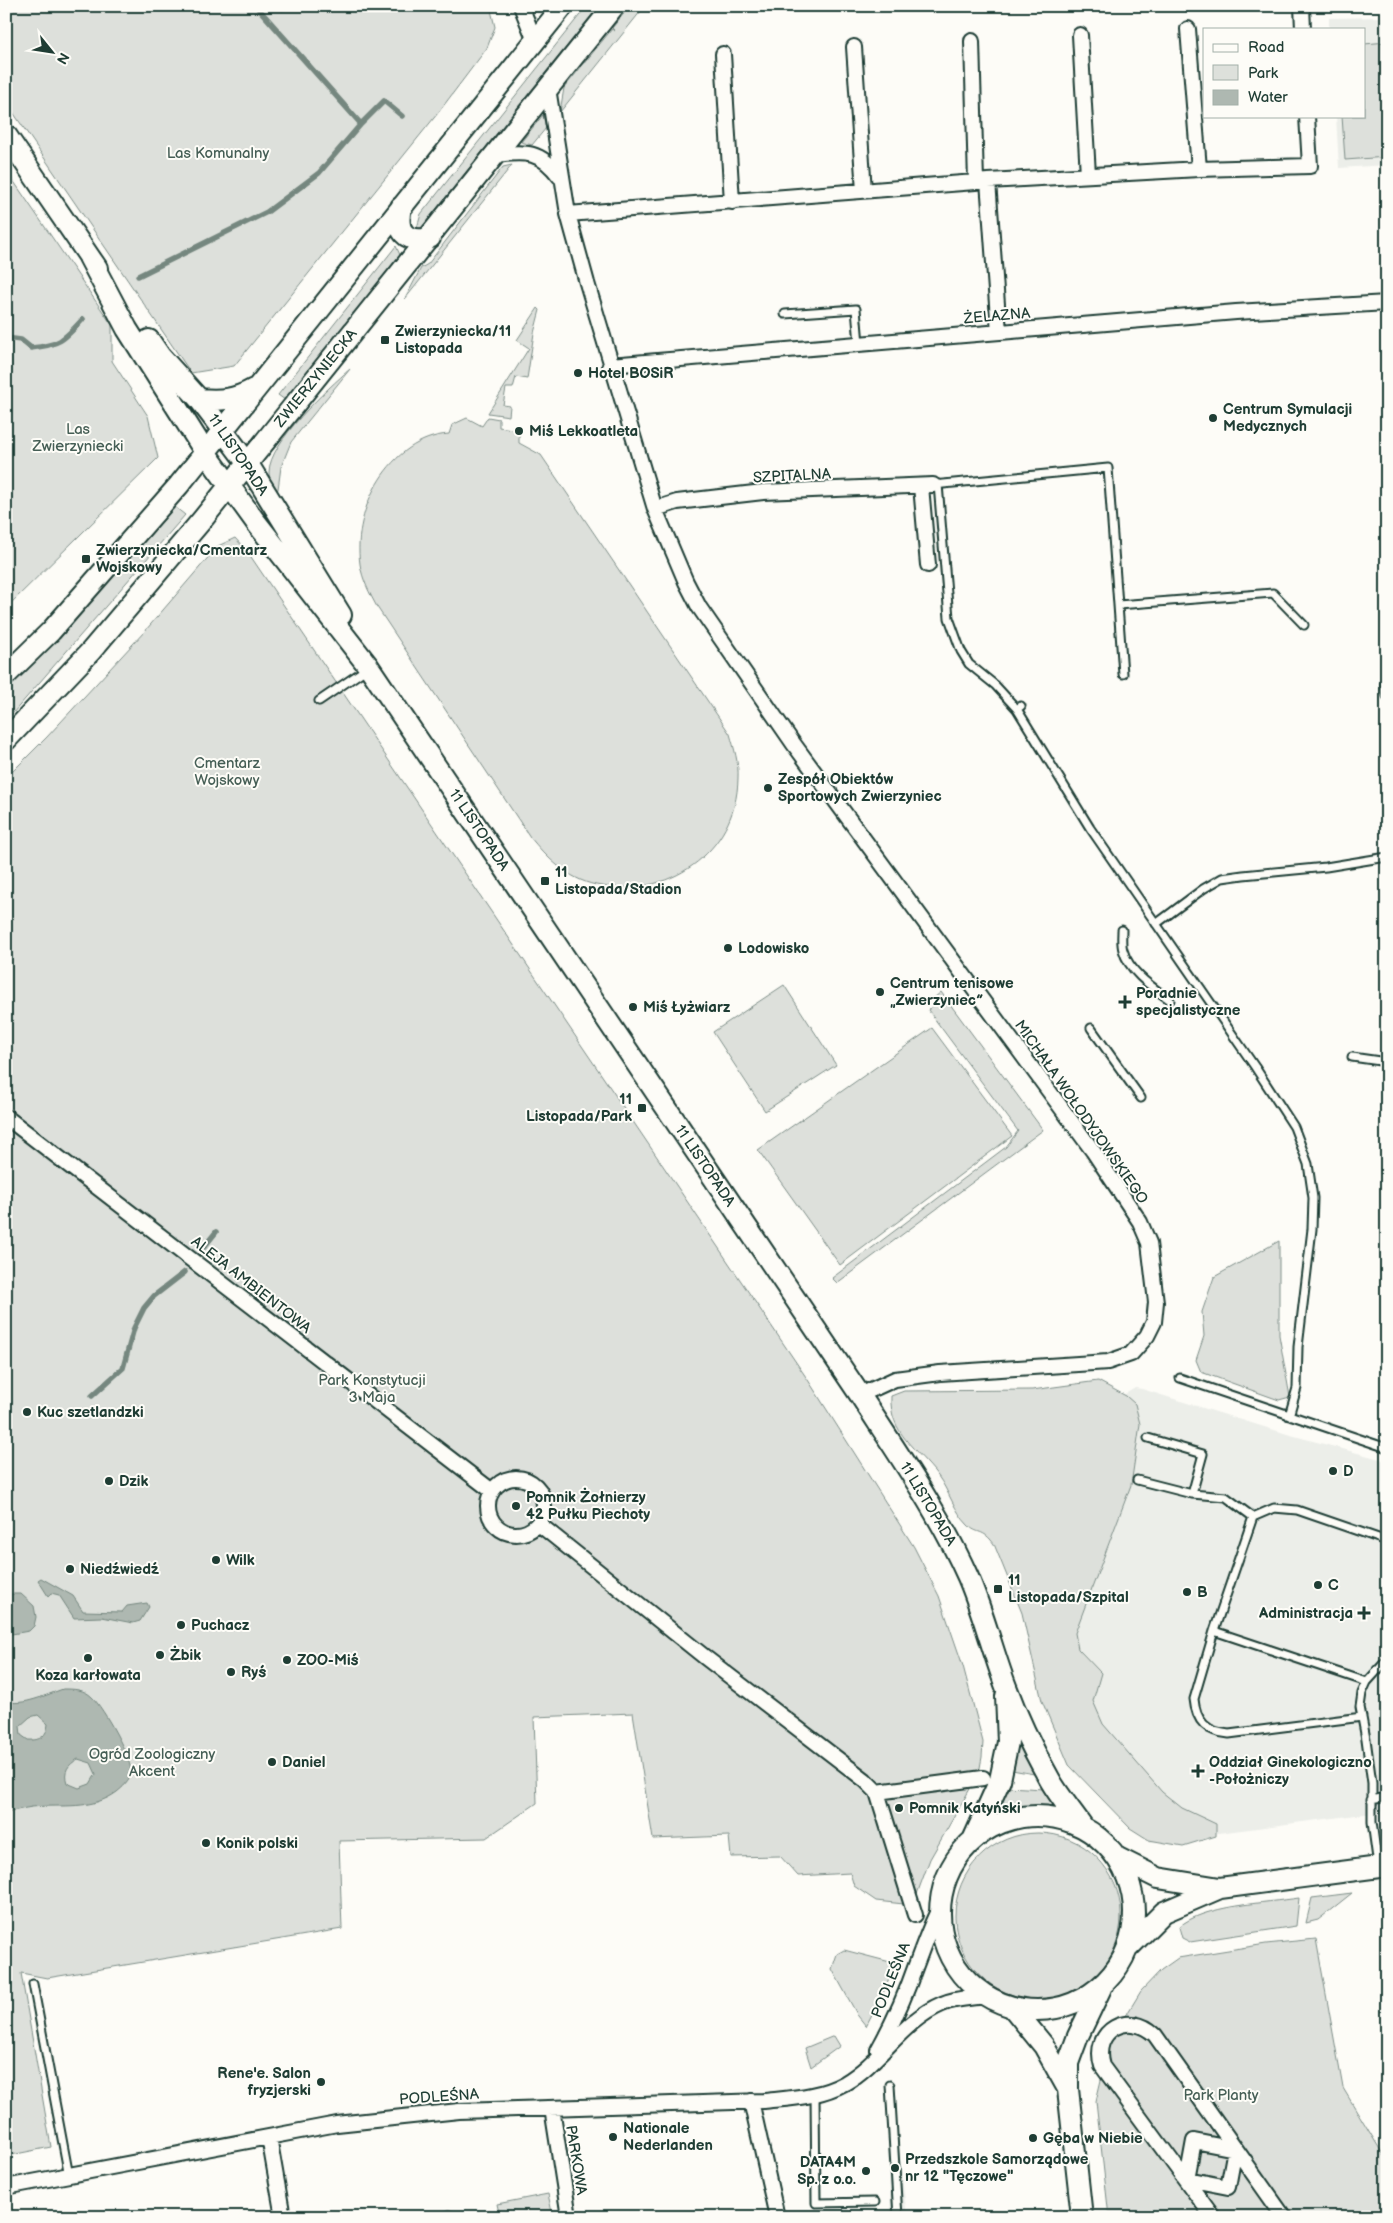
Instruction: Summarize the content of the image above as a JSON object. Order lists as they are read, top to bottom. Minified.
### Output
{"streets":{"street":["ŻELAZNA","ZWIERZYNIECKA","11 LISTOPADA","SZPITALNA","MICHAŁA WOŁODYJOWSKIEGO","ALEJA AMBIENTOWA","PODLEŚNA","PARKOWA"]},"crossings":[["ŻELAZNA","MICHAŁA WOŁODYJOWSKIEGO"],["ZWIERZYNIECKA","11 LISTOPADA"],["ZWIERZYNIECKA","MICHAŁA WOŁODYJOWSKIEGO"],["11 LISTOPADA","MICHAŁA WOŁODYJOWSKIEGO"],["SZPITALNA","MICHAŁA WOŁODYJOWSKIEGO"],["PODLEŚNA","PARKOWA"]],"parks":["Las Komunalny","Las Zwierzyniecki","Cmentarz Wojskowy","Park Konstytucji 3 Maja","Ogród Zoologiczny Akcent","Park Planty"],"places":{"transit":["Zwierzyniecka/11 Listopada","Zwierzyniecka/Cmentarz Wojskowy","11 Listopada/Stadion","11 Listopada/Park","11 Listopada/Szpital"],"other":["Hotel BOSiR","Centrum Symulacji Medycznych","Miś Lekkoatleta","Zespół Obiektów Sportowych Zwierzyniec","Lodowisko","Centrum tenisowe „Zwierzyniec”","Miś Łyżwiarz","Kuc szetlandzki","D","Dzik","Pomnik Żołnierzy 42 Pułku Piechoty","Wilk","Niedźwiedź","C","B","Puchacz","Żbik","Koza karłowata","ZOO-Miś","Ryś","Daniel","Pomnik Katyński","Konik polski","Rene'e. Salon fryzjerski","Nationale Nederlanden","Gęba w Niebie","Przedszkole Samorządowe nr 12 \"Tęczowe\"","DATA4M Sp. z o.o."],"health":["Poradnie specjalistyczne","Administracja","Oddział Ginekologiczno -Położniczy"]},"legend":["Road","Park","Water"],"north":"bottom right"}
